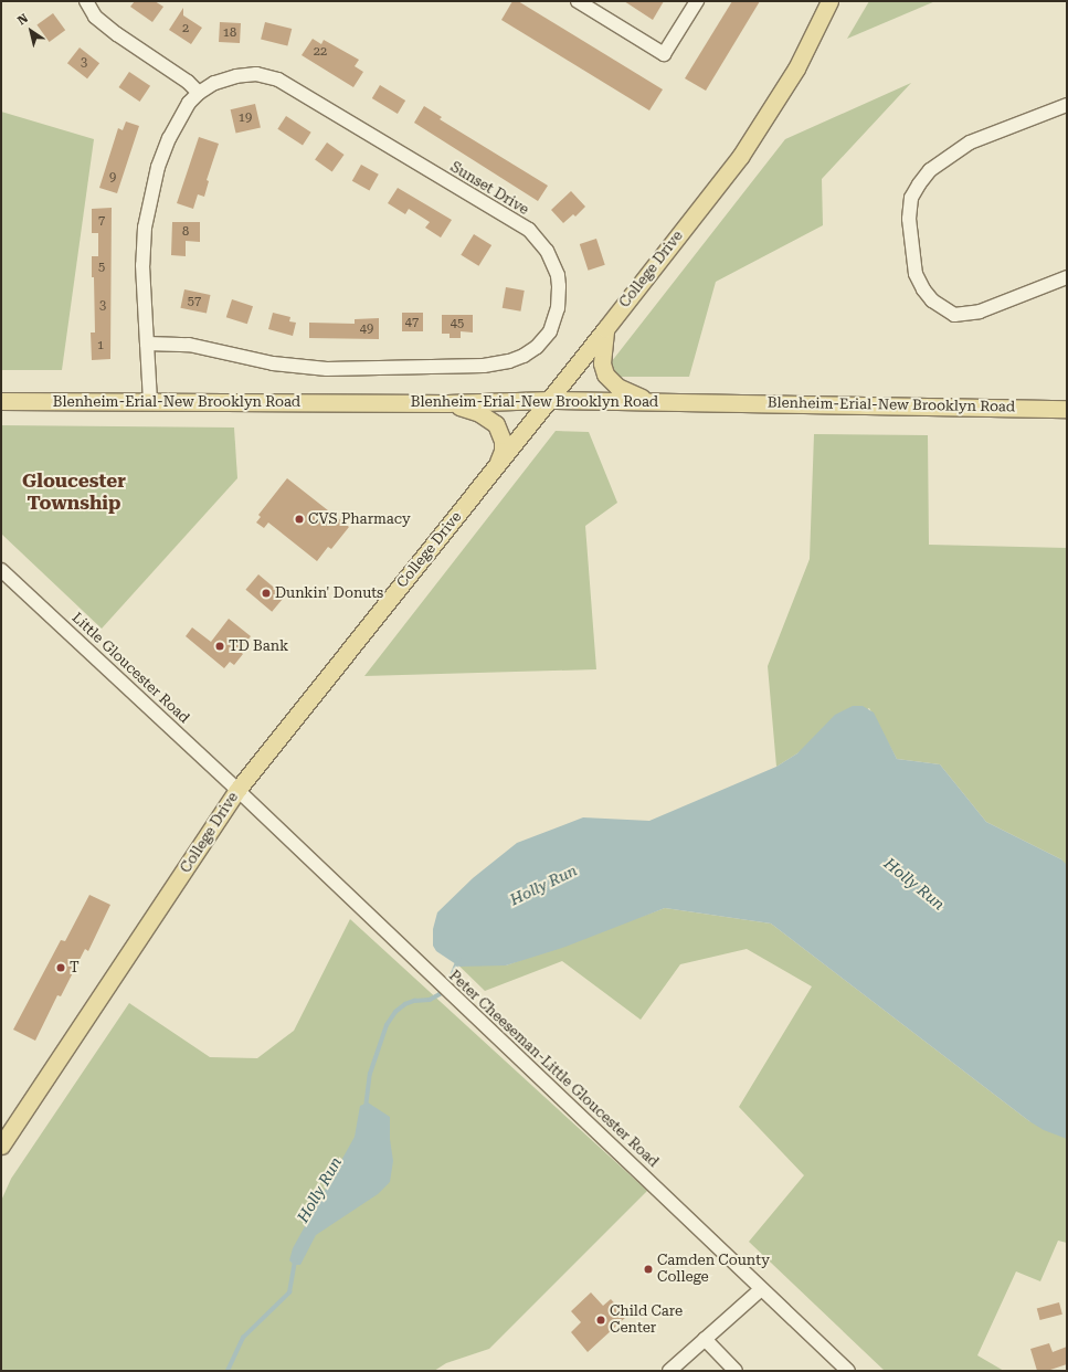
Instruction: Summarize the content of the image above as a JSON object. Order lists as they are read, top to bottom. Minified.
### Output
{"streets":{"main road":["College Drive","Blenheim-Erial-New Brooklyn Road"],"street":["Sunset Drive","Little Gloucester Road","Peter Cheeseman-Little Gloucester Road"]},"crossings":[["Sunset Drive","Blenheim-Erial-New Brooklyn Road"],["College Drive","Blenheim-Erial-New Brooklyn Road"],["College Drive","Little Gloucester Road"],["College Drive","Peter Cheeseman-Little Gloucester Road"],["Little Gloucester Road","Peter Cheeseman-Little Gloucester Road"]],"districts":["Gloucester Township"],"water":["Holly Run"],"places":["CVS Pharmacy","Dunkin' Donuts","TD Bank","T","Camden County College","Child Care Center"],"house_numbers":["2","18","22","3","19","9","7","8","5","57","3","47","45","49","1"],"north":"top left"}
